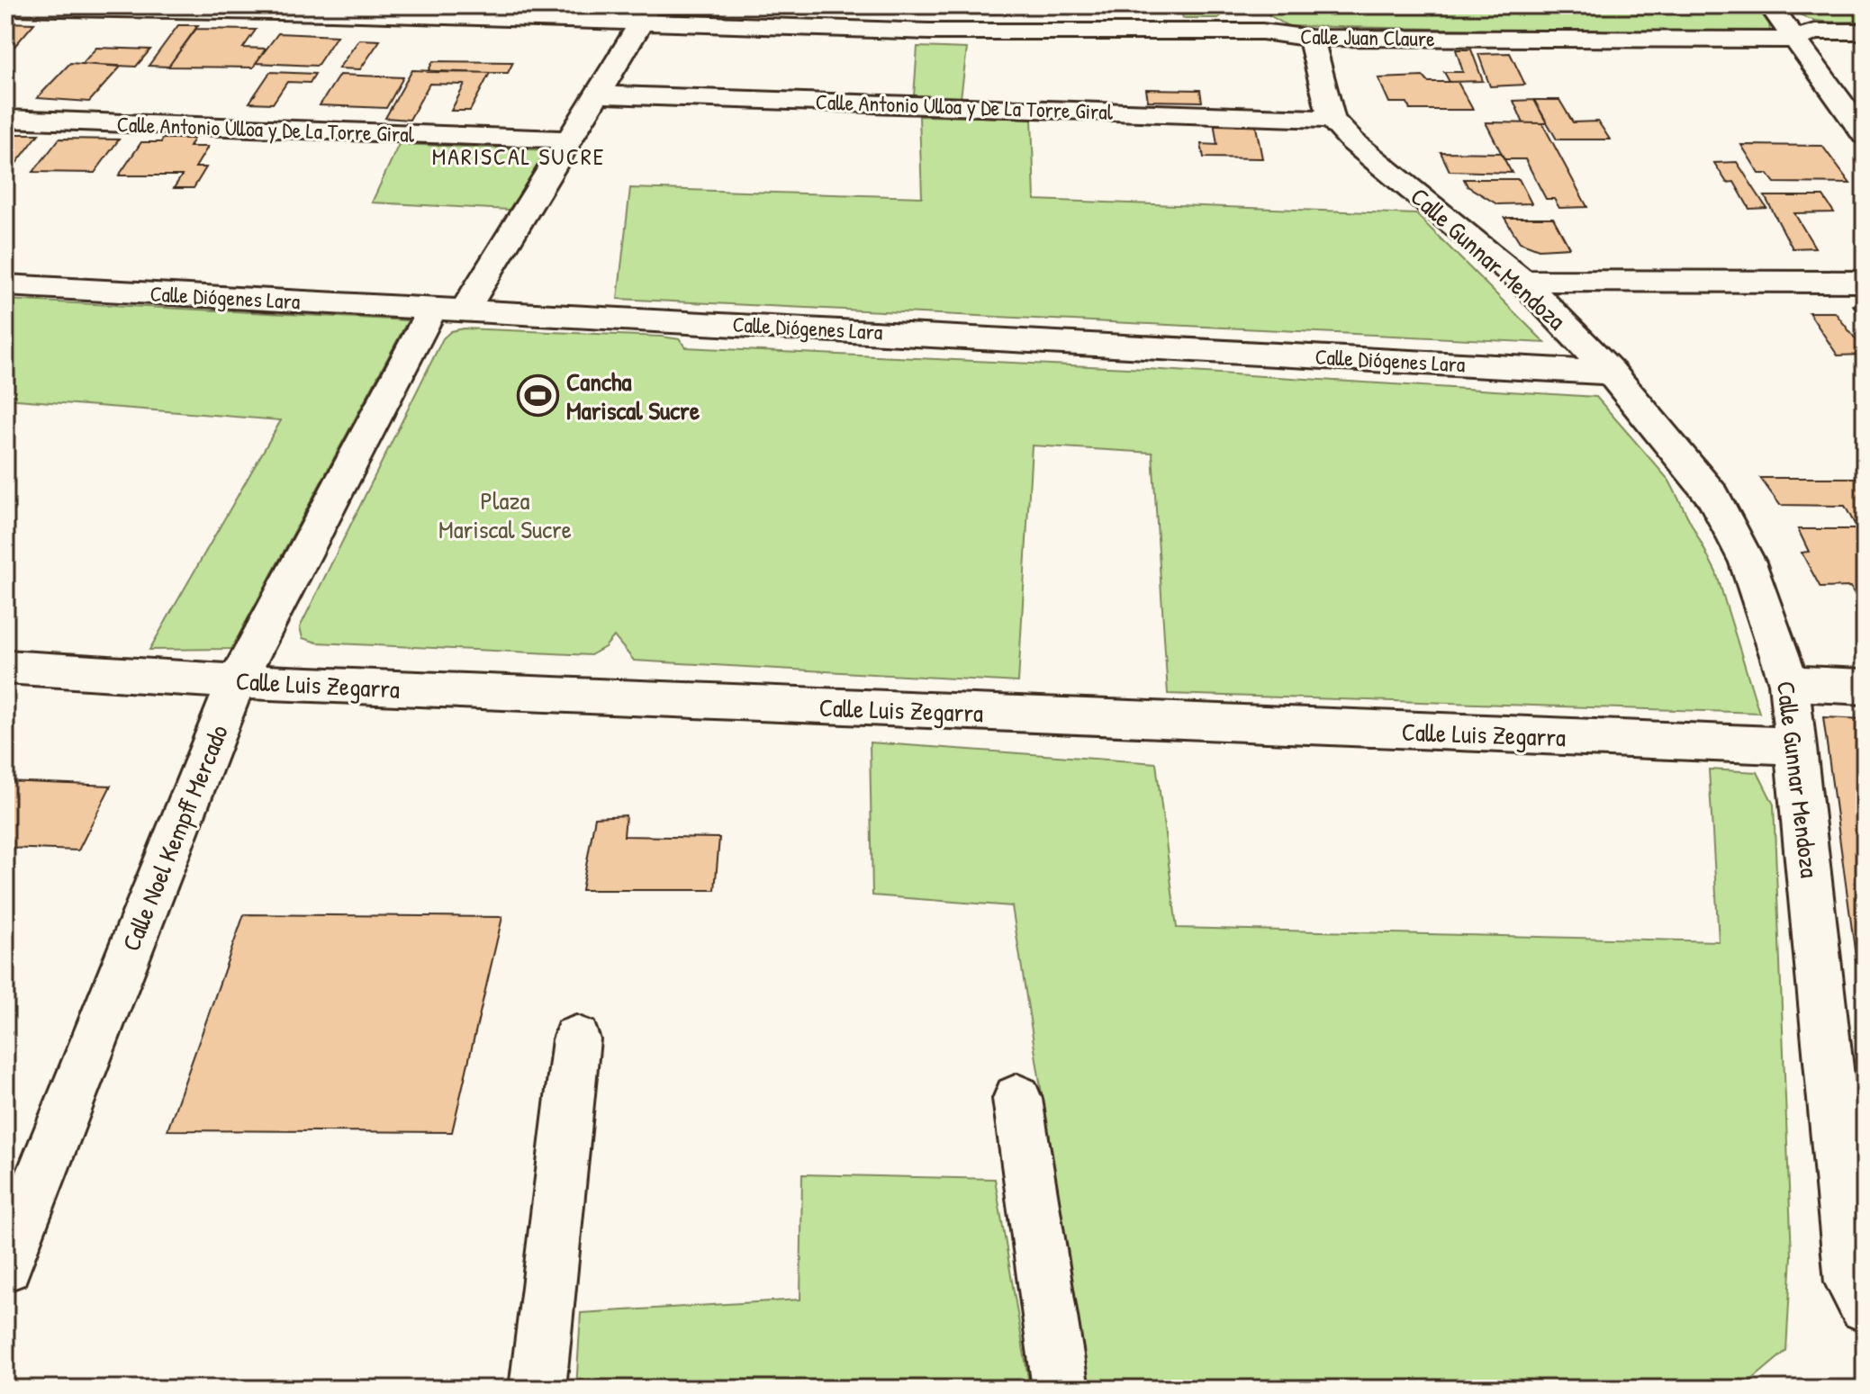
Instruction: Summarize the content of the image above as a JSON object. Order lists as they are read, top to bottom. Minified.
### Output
{"streets":{"street":["Calle Juan Claure","Calle Antonio Ulloa y De La Torre Giral","Calle Gunnar Mendoza","Calle Diógenes Lara","Calle Luis Zegarra","Calle Noel Kempff Mercado"]},"crossings":[["Calle Juan Claure","Calle Gunnar Mendoza"],["Calle Juan Claure","Calle Noel Kempff Mercado"],["Calle Antonio Ulloa y De La Torre Giral","Calle Gunnar Mendoza"],["Calle Antonio Ulloa y De La Torre Giral","Calle Noel Kempff Mercado"],["Calle Gunnar Mendoza","Calle Diógenes Lara"],["Calle Gunnar Mendoza","Calle Luis Zegarra"],["Calle Diógenes Lara","Calle Noel Kempff Mercado"],["Calle Luis Zegarra","Calle Noel Kempff Mercado"]],"districts":["MARISCAL SUCRE"],"parks":["Plaza Mariscal Sucre"],"places":{"sports":["Cancha Mariscal Sucre"]}}
